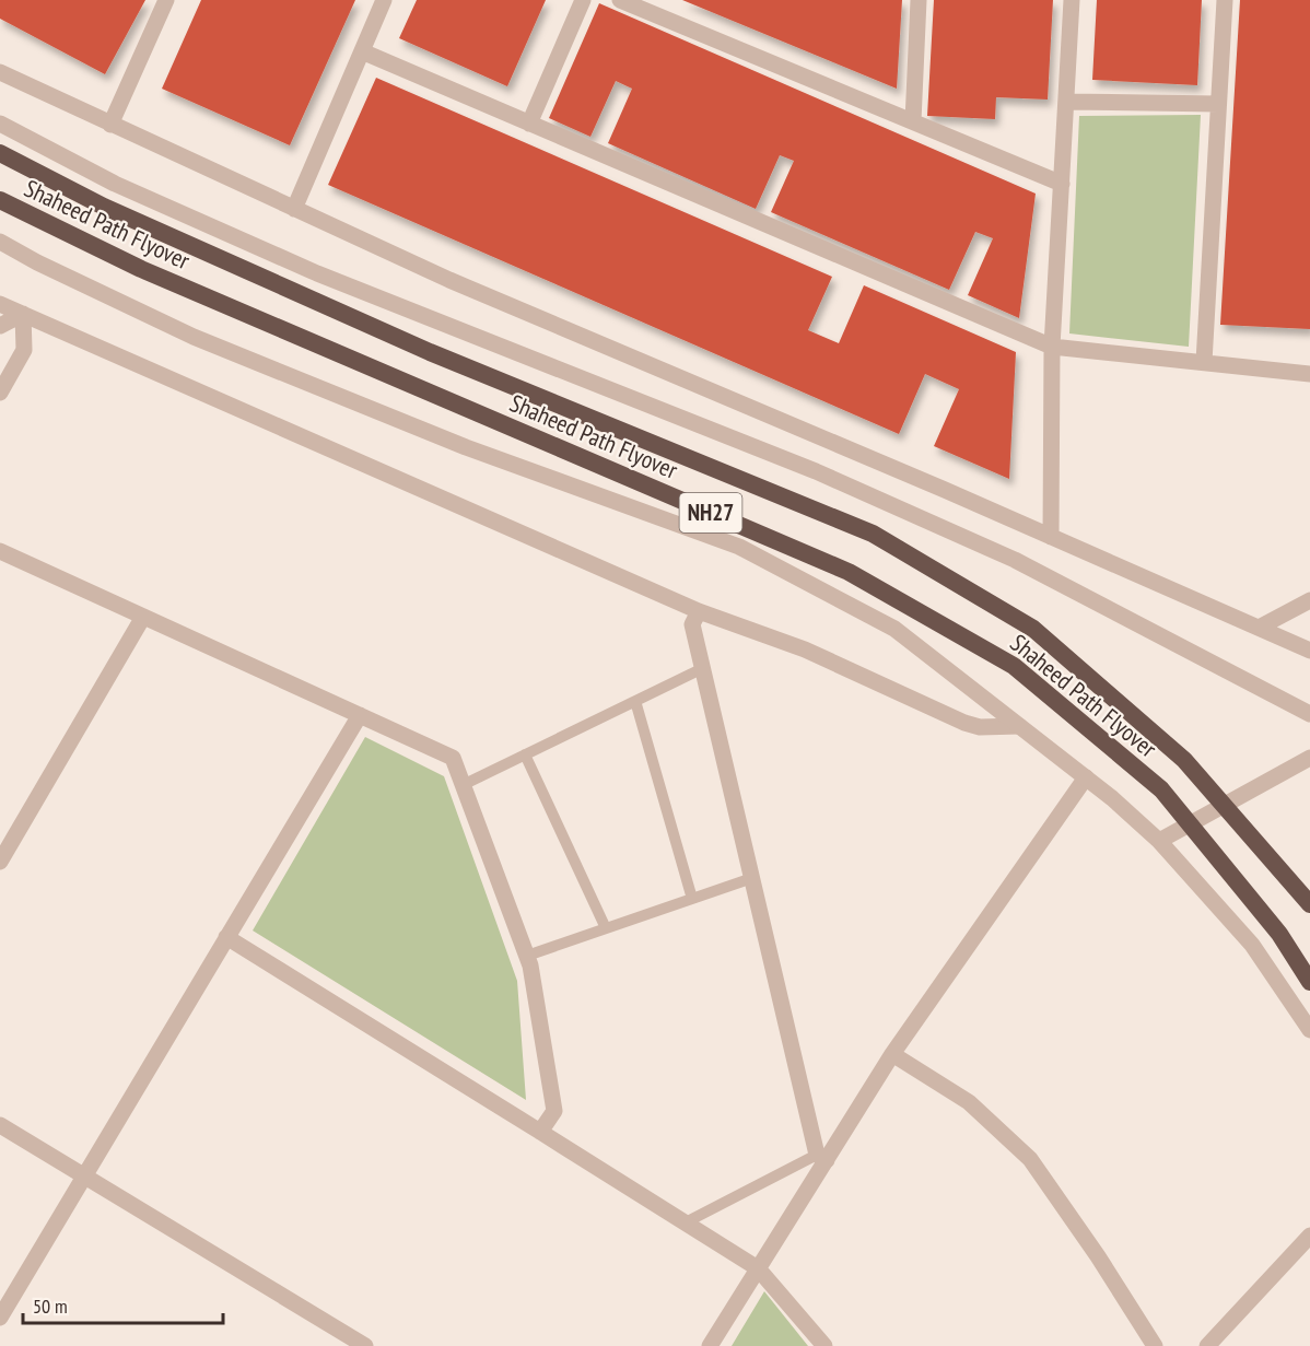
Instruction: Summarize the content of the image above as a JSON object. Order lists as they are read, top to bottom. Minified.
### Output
{"streets":{"highway":["Shaheed Path Flyover","NH27"]},"scale_bar":"50 m"}
